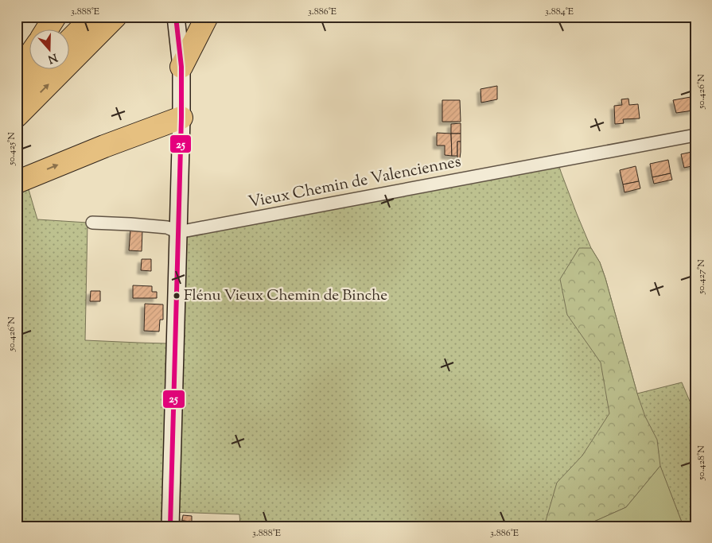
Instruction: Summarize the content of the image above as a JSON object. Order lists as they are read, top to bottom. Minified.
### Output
{"streets":{"street":["Vieux Chemin de Valenciennes"]},"places":["Flénu Vieux Chemin de Binche"],"lines":["transit line 25"],"north":"bottom","coordinates":["3.888°E","3.886°E","3.884°E","50.426°N","50.425°N","50.427°N","50.428°N"]}
